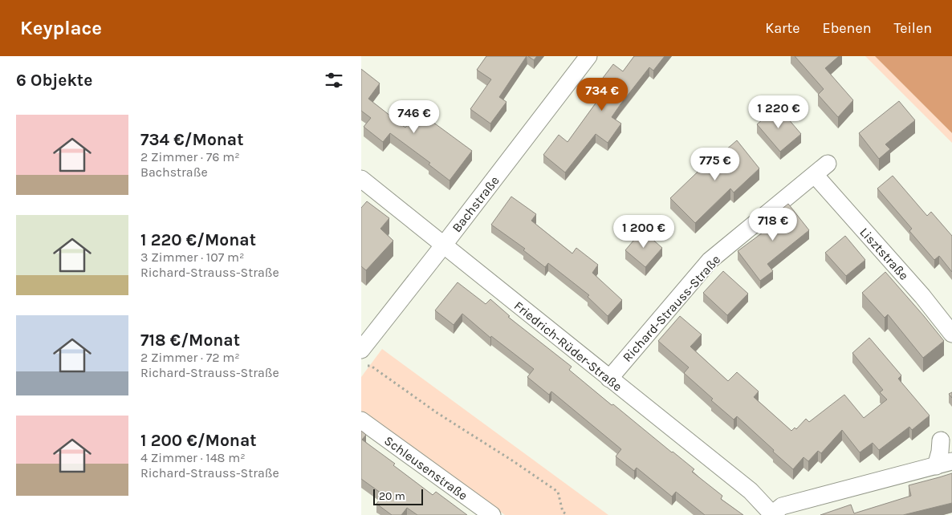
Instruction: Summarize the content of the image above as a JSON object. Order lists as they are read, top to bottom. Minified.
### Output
{"streets":{"street":["Bachstraße","Lisztstraße","Richard-Strauss-Straße","Friedrich-Rüder-Straße","Schleusenstraße"]},"crossings":[["Bachstraße","Friedrich-Rüder-Straße"],["Lisztstraße","Richard-Strauss-Straße"],["Richard-Strauss-Straße","Friedrich-Rüder-Straße"]],"scale_bar":"20 m","page":{"header":"Keyplace","nav":["Karte","Ebenen","Teilen"],"heading":"6 Objekte","price":["734 €","1 220 €","746 €","775 €","718 €","1 200 €"],"list":[{"name":"734 €/Monat","note":"2 Zimmer · 76 m² · Bachstraße"},{"name":"1 220 €/Monat","note":"3 Zimmer · 107 m² · Richard-Strauss-Straße"},{"name":"718 €/Monat","note":"2 Zimmer · 72 m² · Richard-Strauss-Straße"},{"name":"1 200 €/Monat","note":"4 Zimmer · 148 m² · Richard-Strauss-Straße"}],"scale":"20 m"}}
